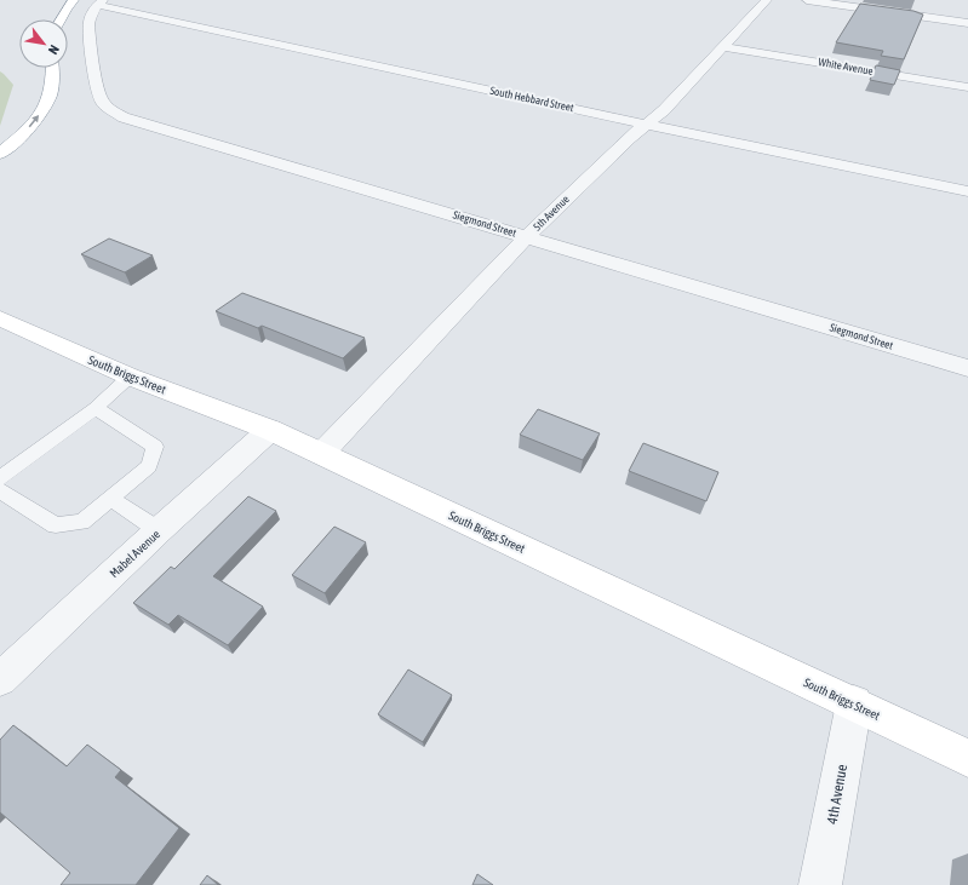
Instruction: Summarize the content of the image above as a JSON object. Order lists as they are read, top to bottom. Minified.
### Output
{"streets":{"main road":["South Briggs Street"],"street":["White Avenue","South Hebbard Street","5th Avenue","Siegmond Street","Mabel Avenue","4th Avenue"]},"crossings":[["White Avenue","5th Avenue"],["South Hebbard Street","5th Avenue"],["South Hebbard Street","Siegmond Street"],["5th Avenue","Siegmond Street"],["5th Avenue","South Briggs Street"],["South Briggs Street","Mabel Avenue"],["South Briggs Street","4th Avenue"]],"north":"bottom right"}
